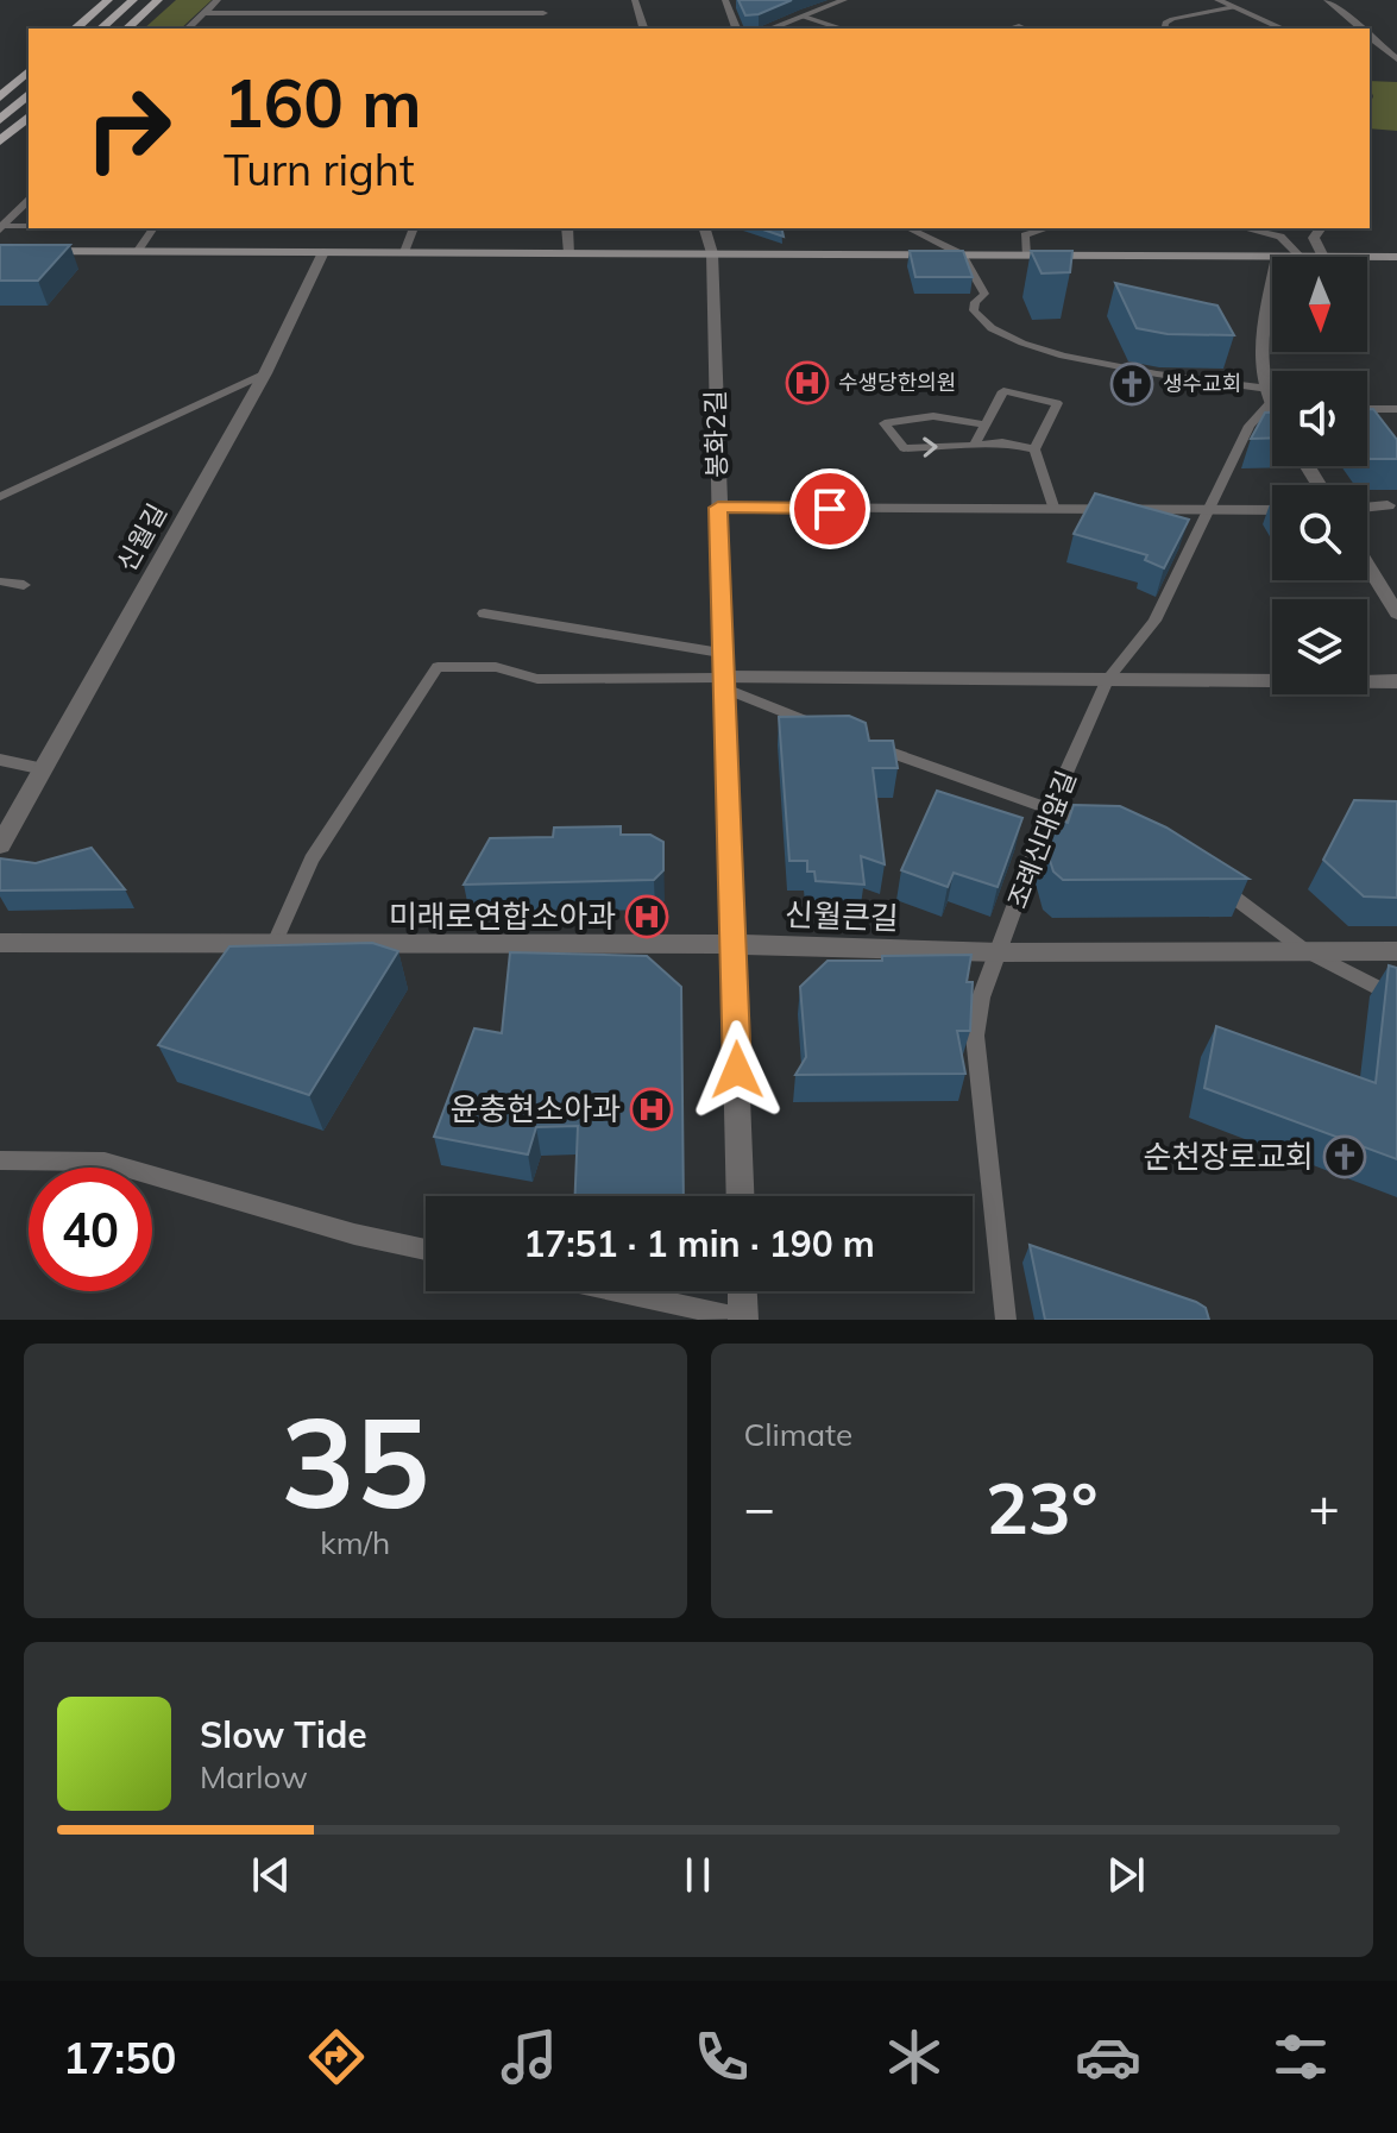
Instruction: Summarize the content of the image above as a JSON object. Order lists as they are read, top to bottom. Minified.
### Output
{"streets":{"street":["봉화2길","신월길","신월큰길"],"lane":["조례신대앞길"]},"crossings":[["봉화2길","신월큰길"],["조례신대앞길","신월큰길"]],"places":{"hospital":["수생당한의원","미래로연합소아과","윤충현소아과"],"church":["생수교회","순천장로교회"]},"north":"bottom","page":{"turn":["160 m","Turn right"],"limit":"40","trip":"17:51 · 1 min · 190 m","tile":[["35","km/h"],"Climate"],"heat":["−","23°","+"],"song":["Slow Tide","Marlow"],"tabs":"17:50"}}
